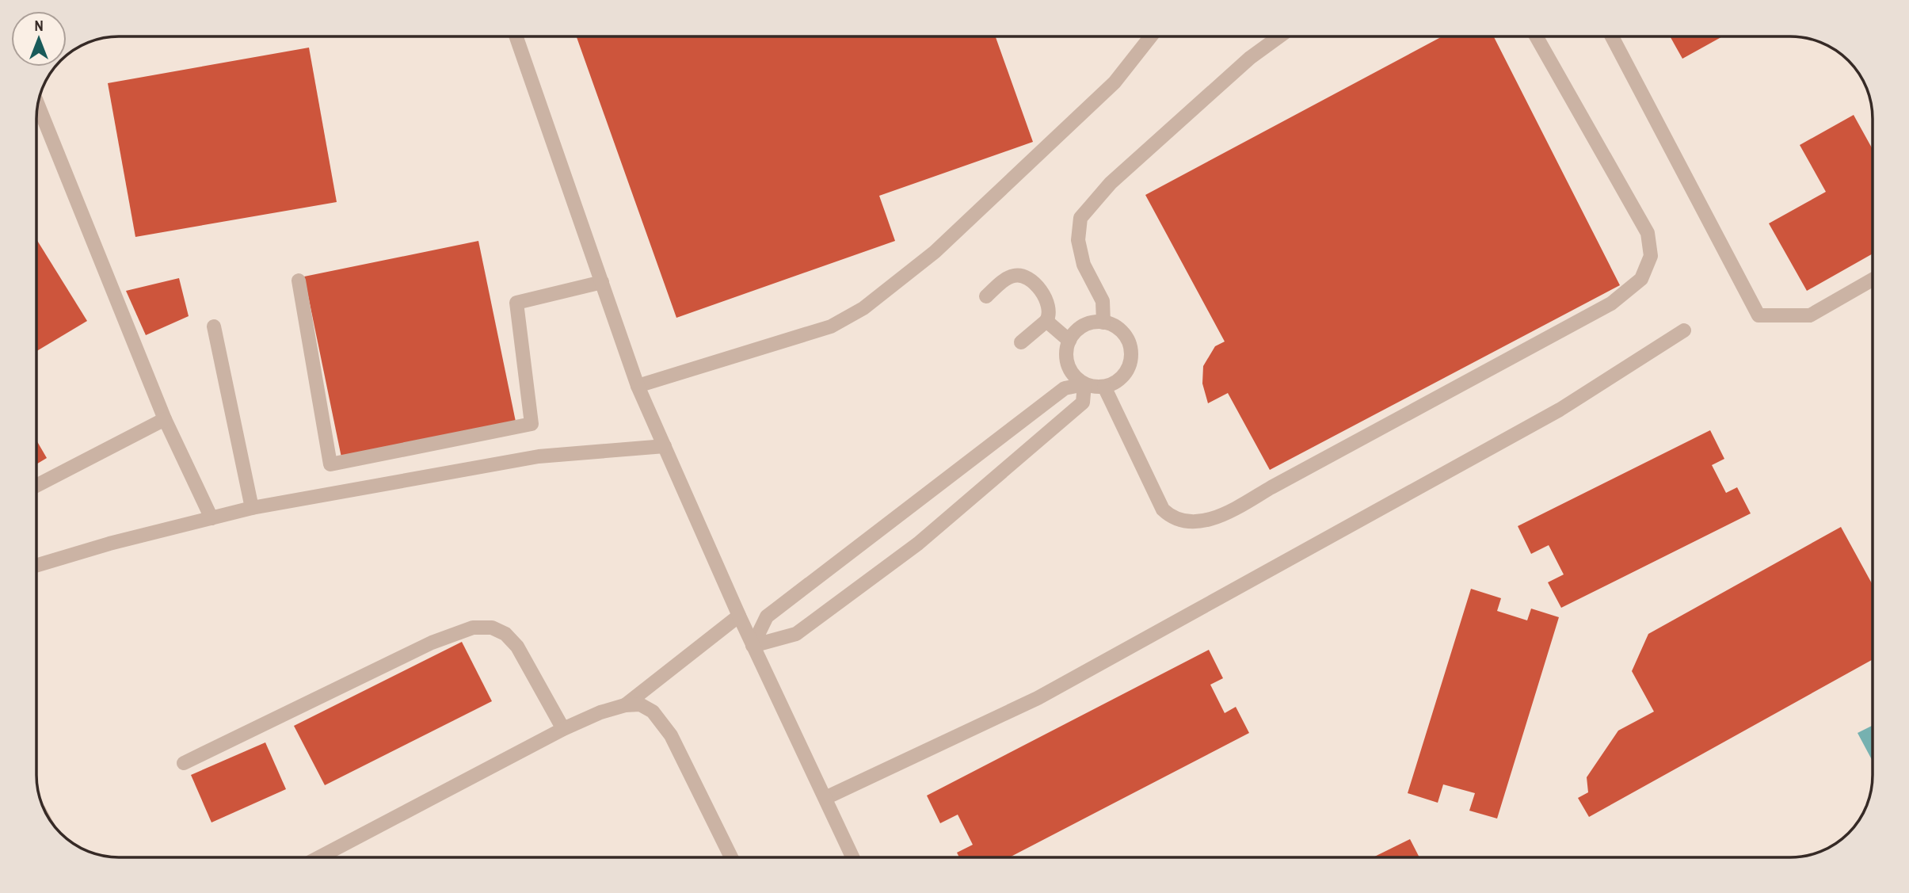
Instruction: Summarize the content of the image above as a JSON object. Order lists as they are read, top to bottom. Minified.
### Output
{"north":"top"}
